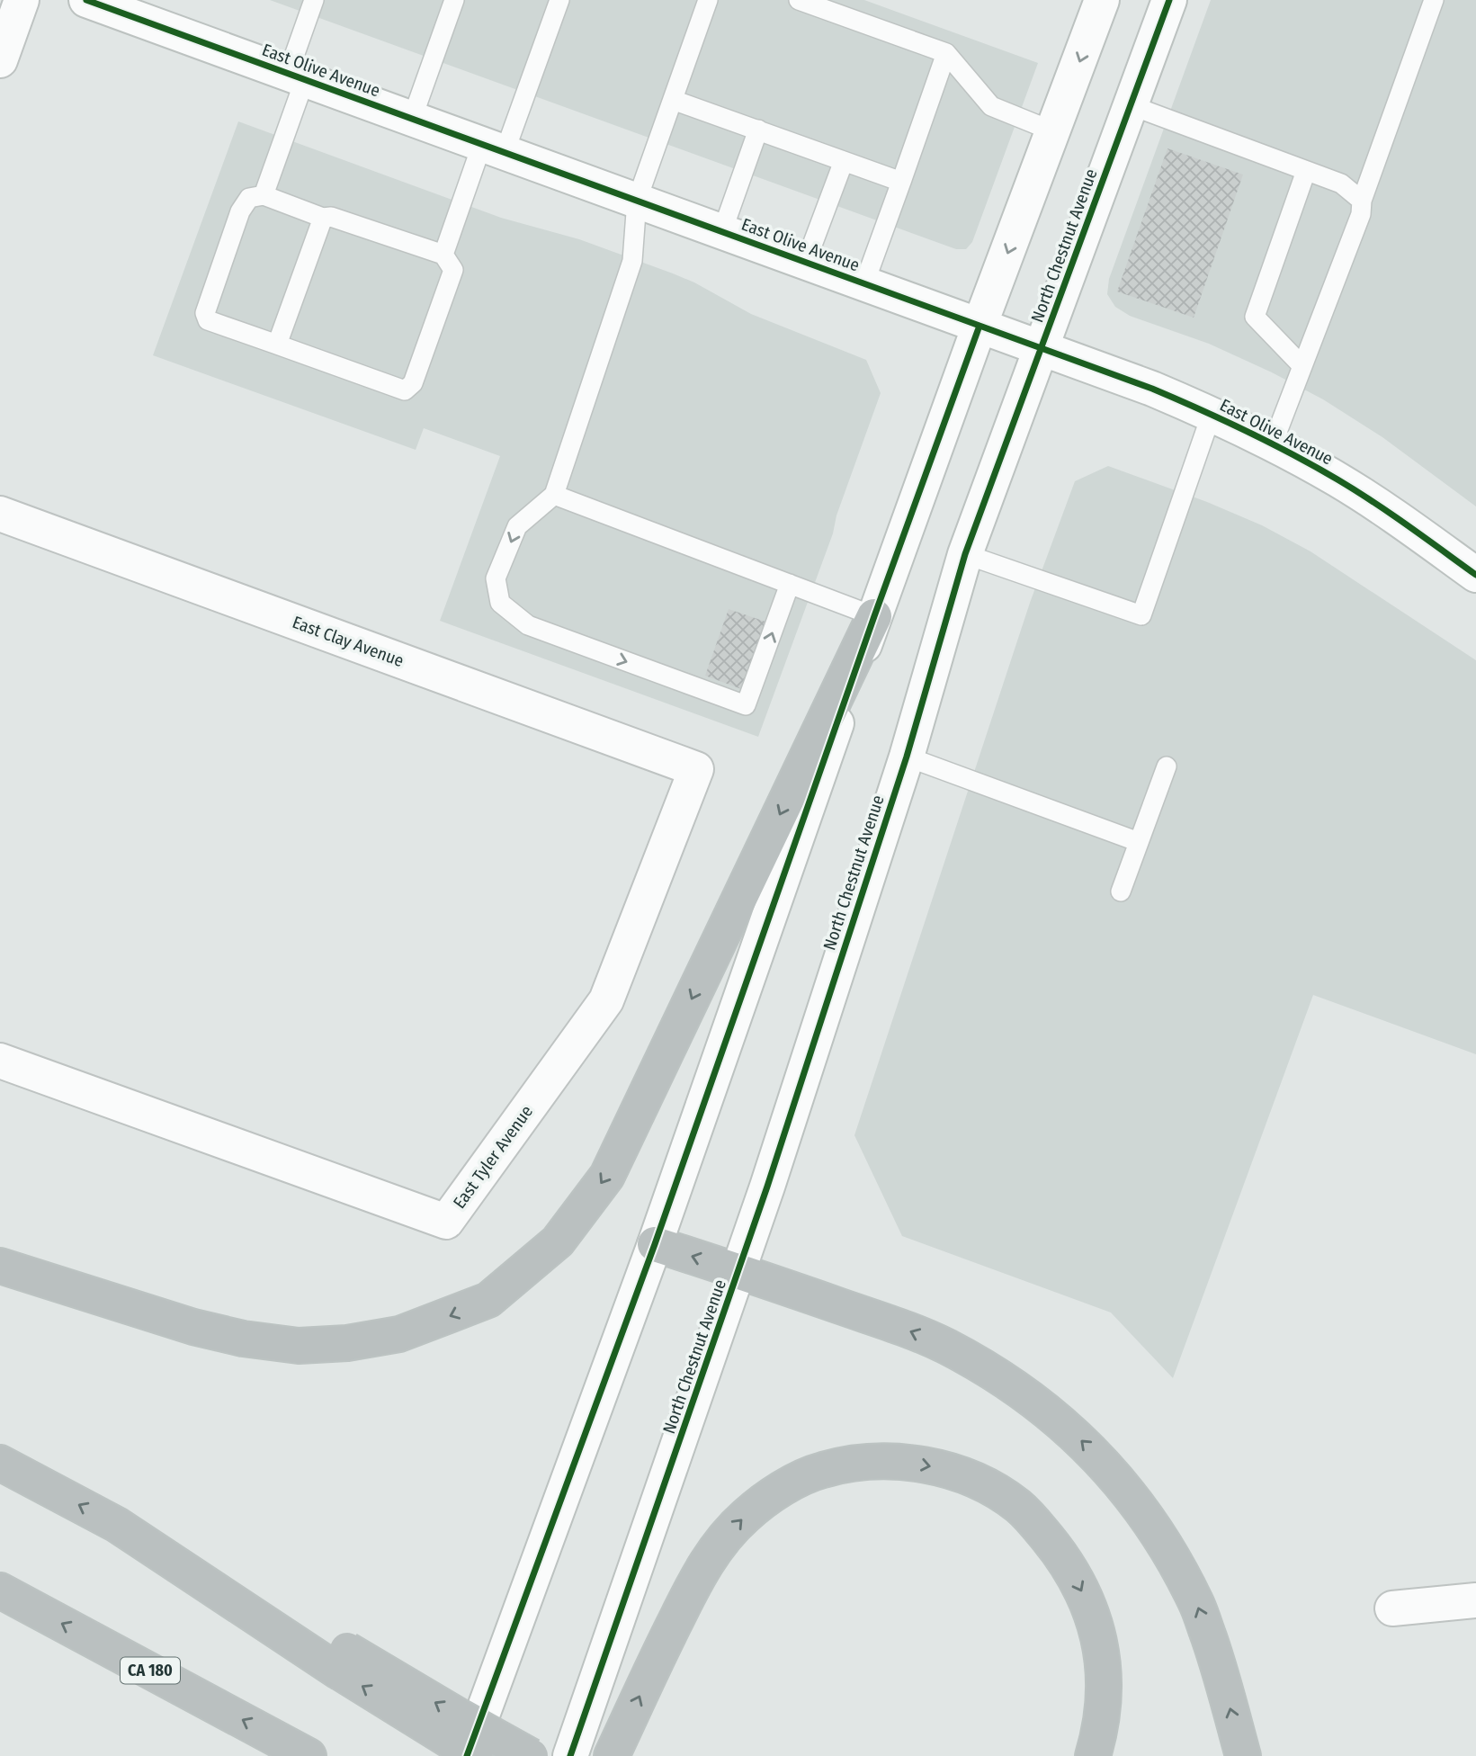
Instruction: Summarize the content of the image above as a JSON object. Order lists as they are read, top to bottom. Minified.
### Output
{"streets":{"highway":["CA 180"],"main road":["East Olive Avenue","North Chestnut Avenue","East Clay Avenue","East Tyler Avenue"]},"crossings":[["East Olive Avenue","North Chestnut Avenue"],["East Clay Avenue","East Tyler Avenue"]]}
